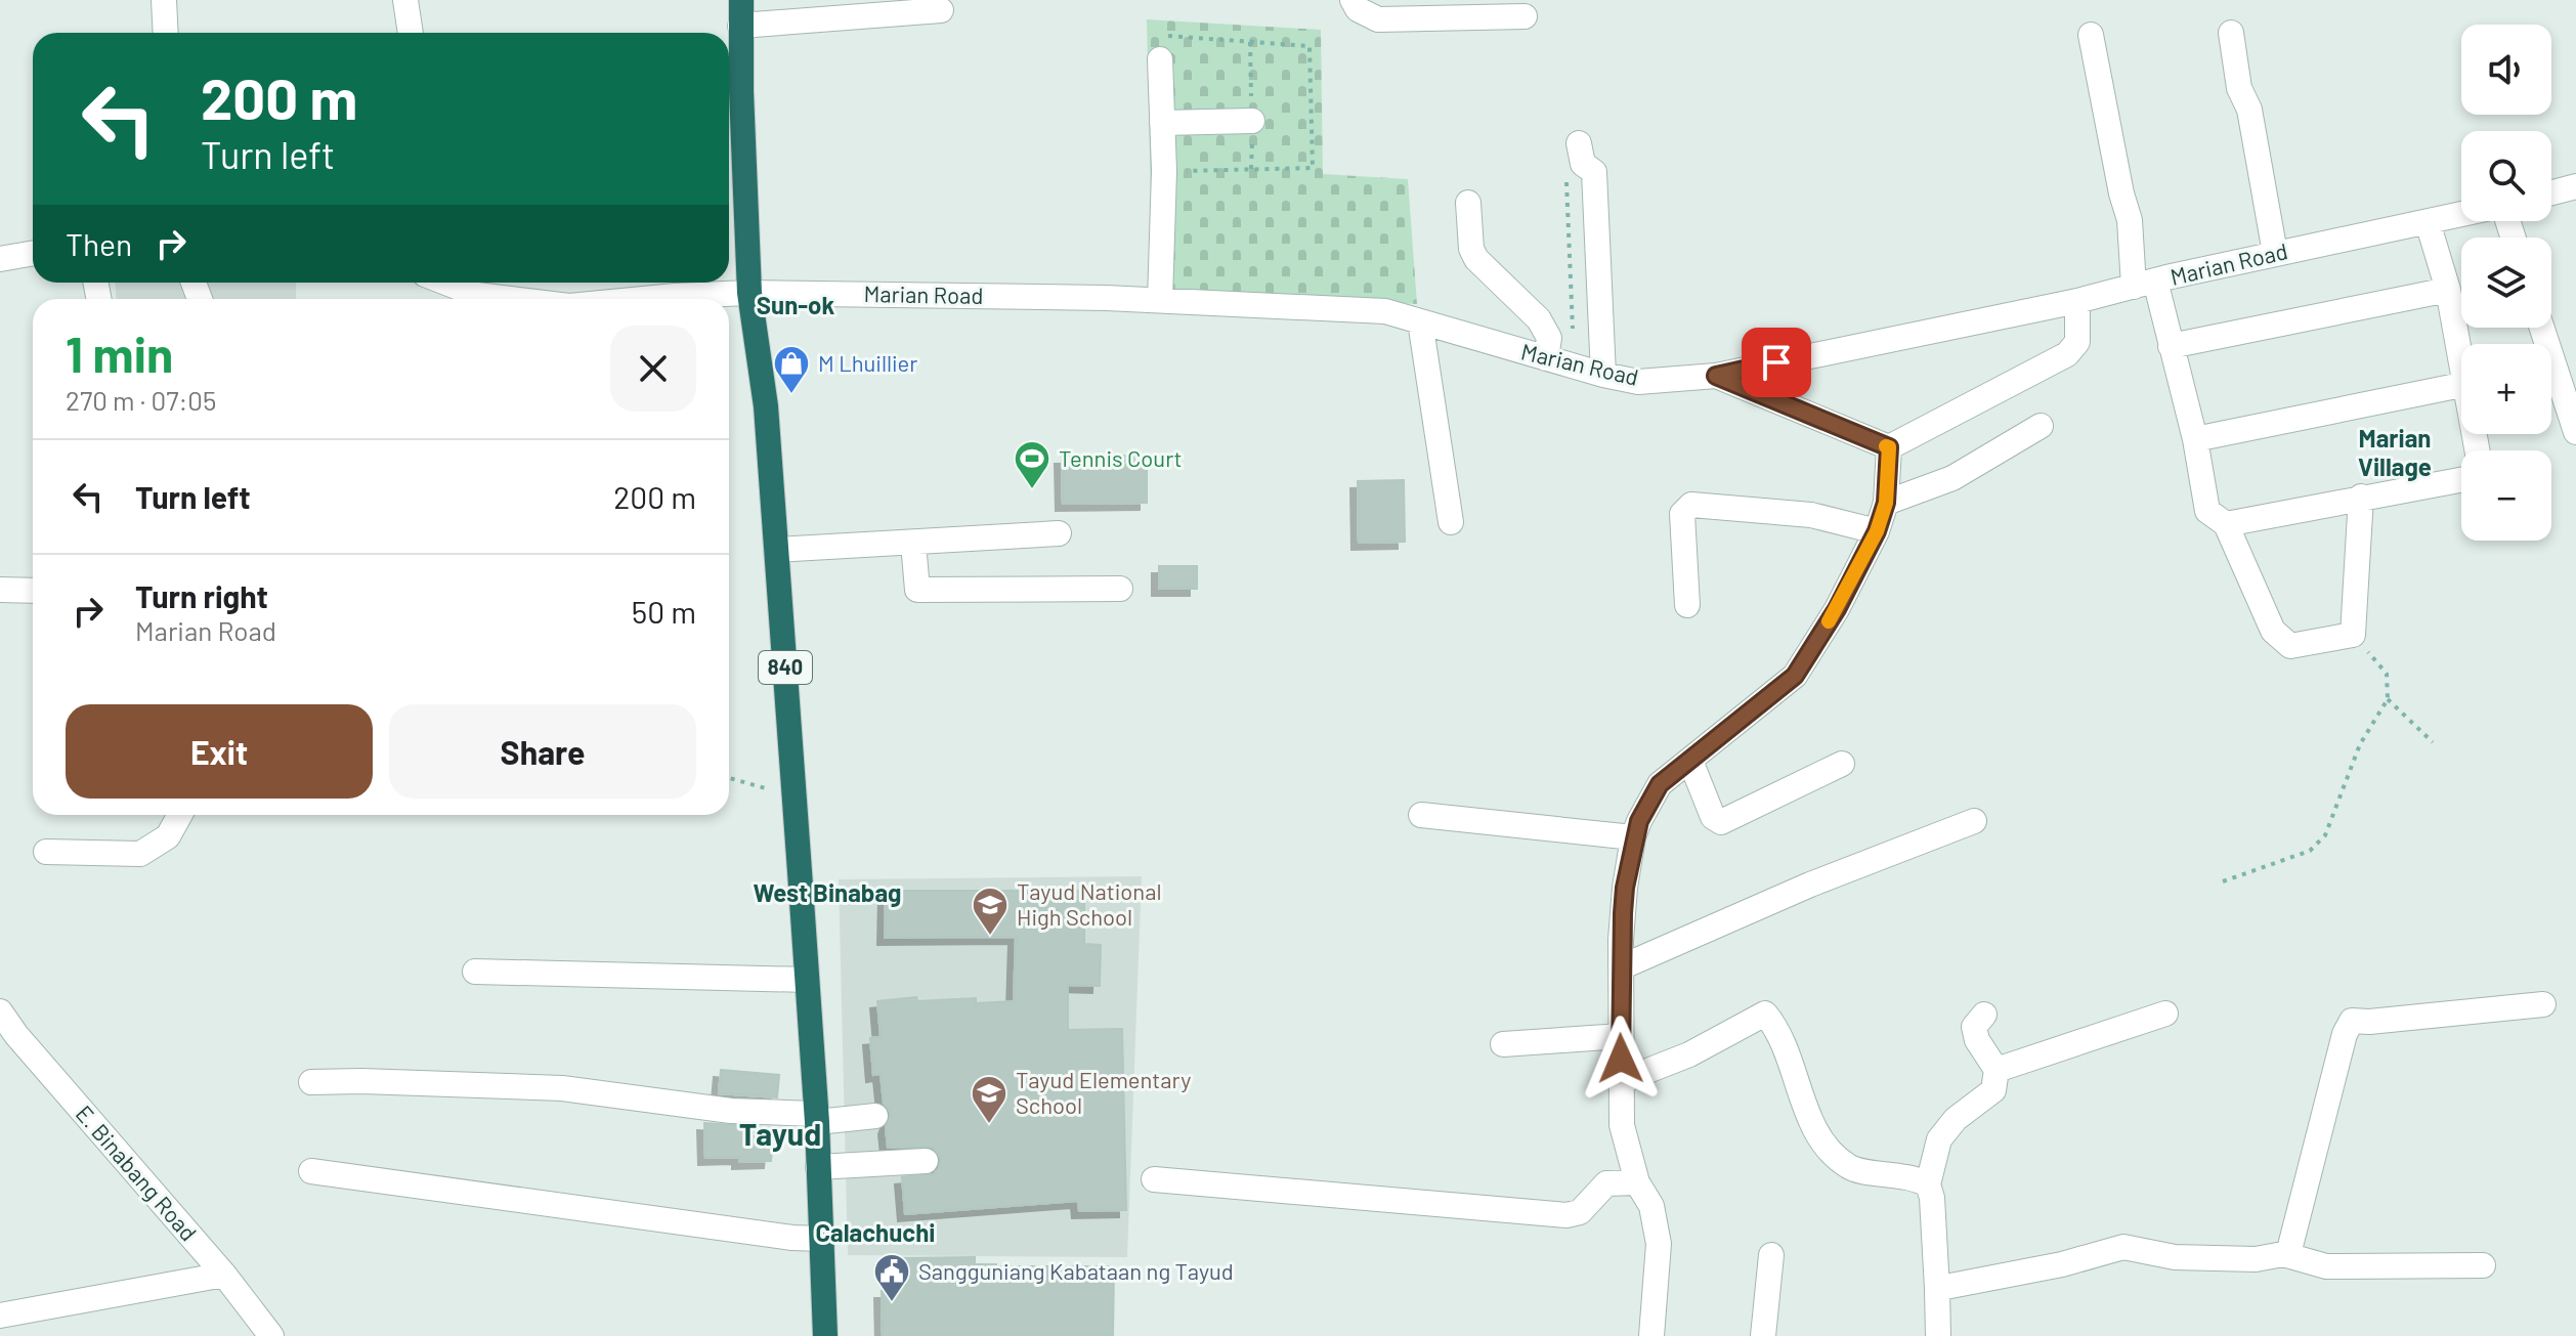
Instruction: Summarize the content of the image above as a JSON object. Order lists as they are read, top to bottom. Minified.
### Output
{"streets":{"highway":["840"],"street":["Marian Road","E. Binabang Road"]},"crossings":[["Marian Road","840"]],"districts":["Sun-ok","Marian Village","West Binabag","Tayud","Calachuchi"],"places":{"shop":["M Lhuillier"],"sports":["Tennis Court"],"school or university":["Tayud National High School","Tayud Elementary School"],"public building":["Sangguniang Kabataan ng Tayud"]},"page":{"map_buttons":["+","−"],"turn":["200 m","Turn left"],"then":"Then","heading":["1 min","270 m · 07:05"],"list":[{"name":"Turn left","value":"200 m"},{"name":"Turn right","note":"Marian Road","value":"50 m"}],"buttons":["Exit","Share"]}}
